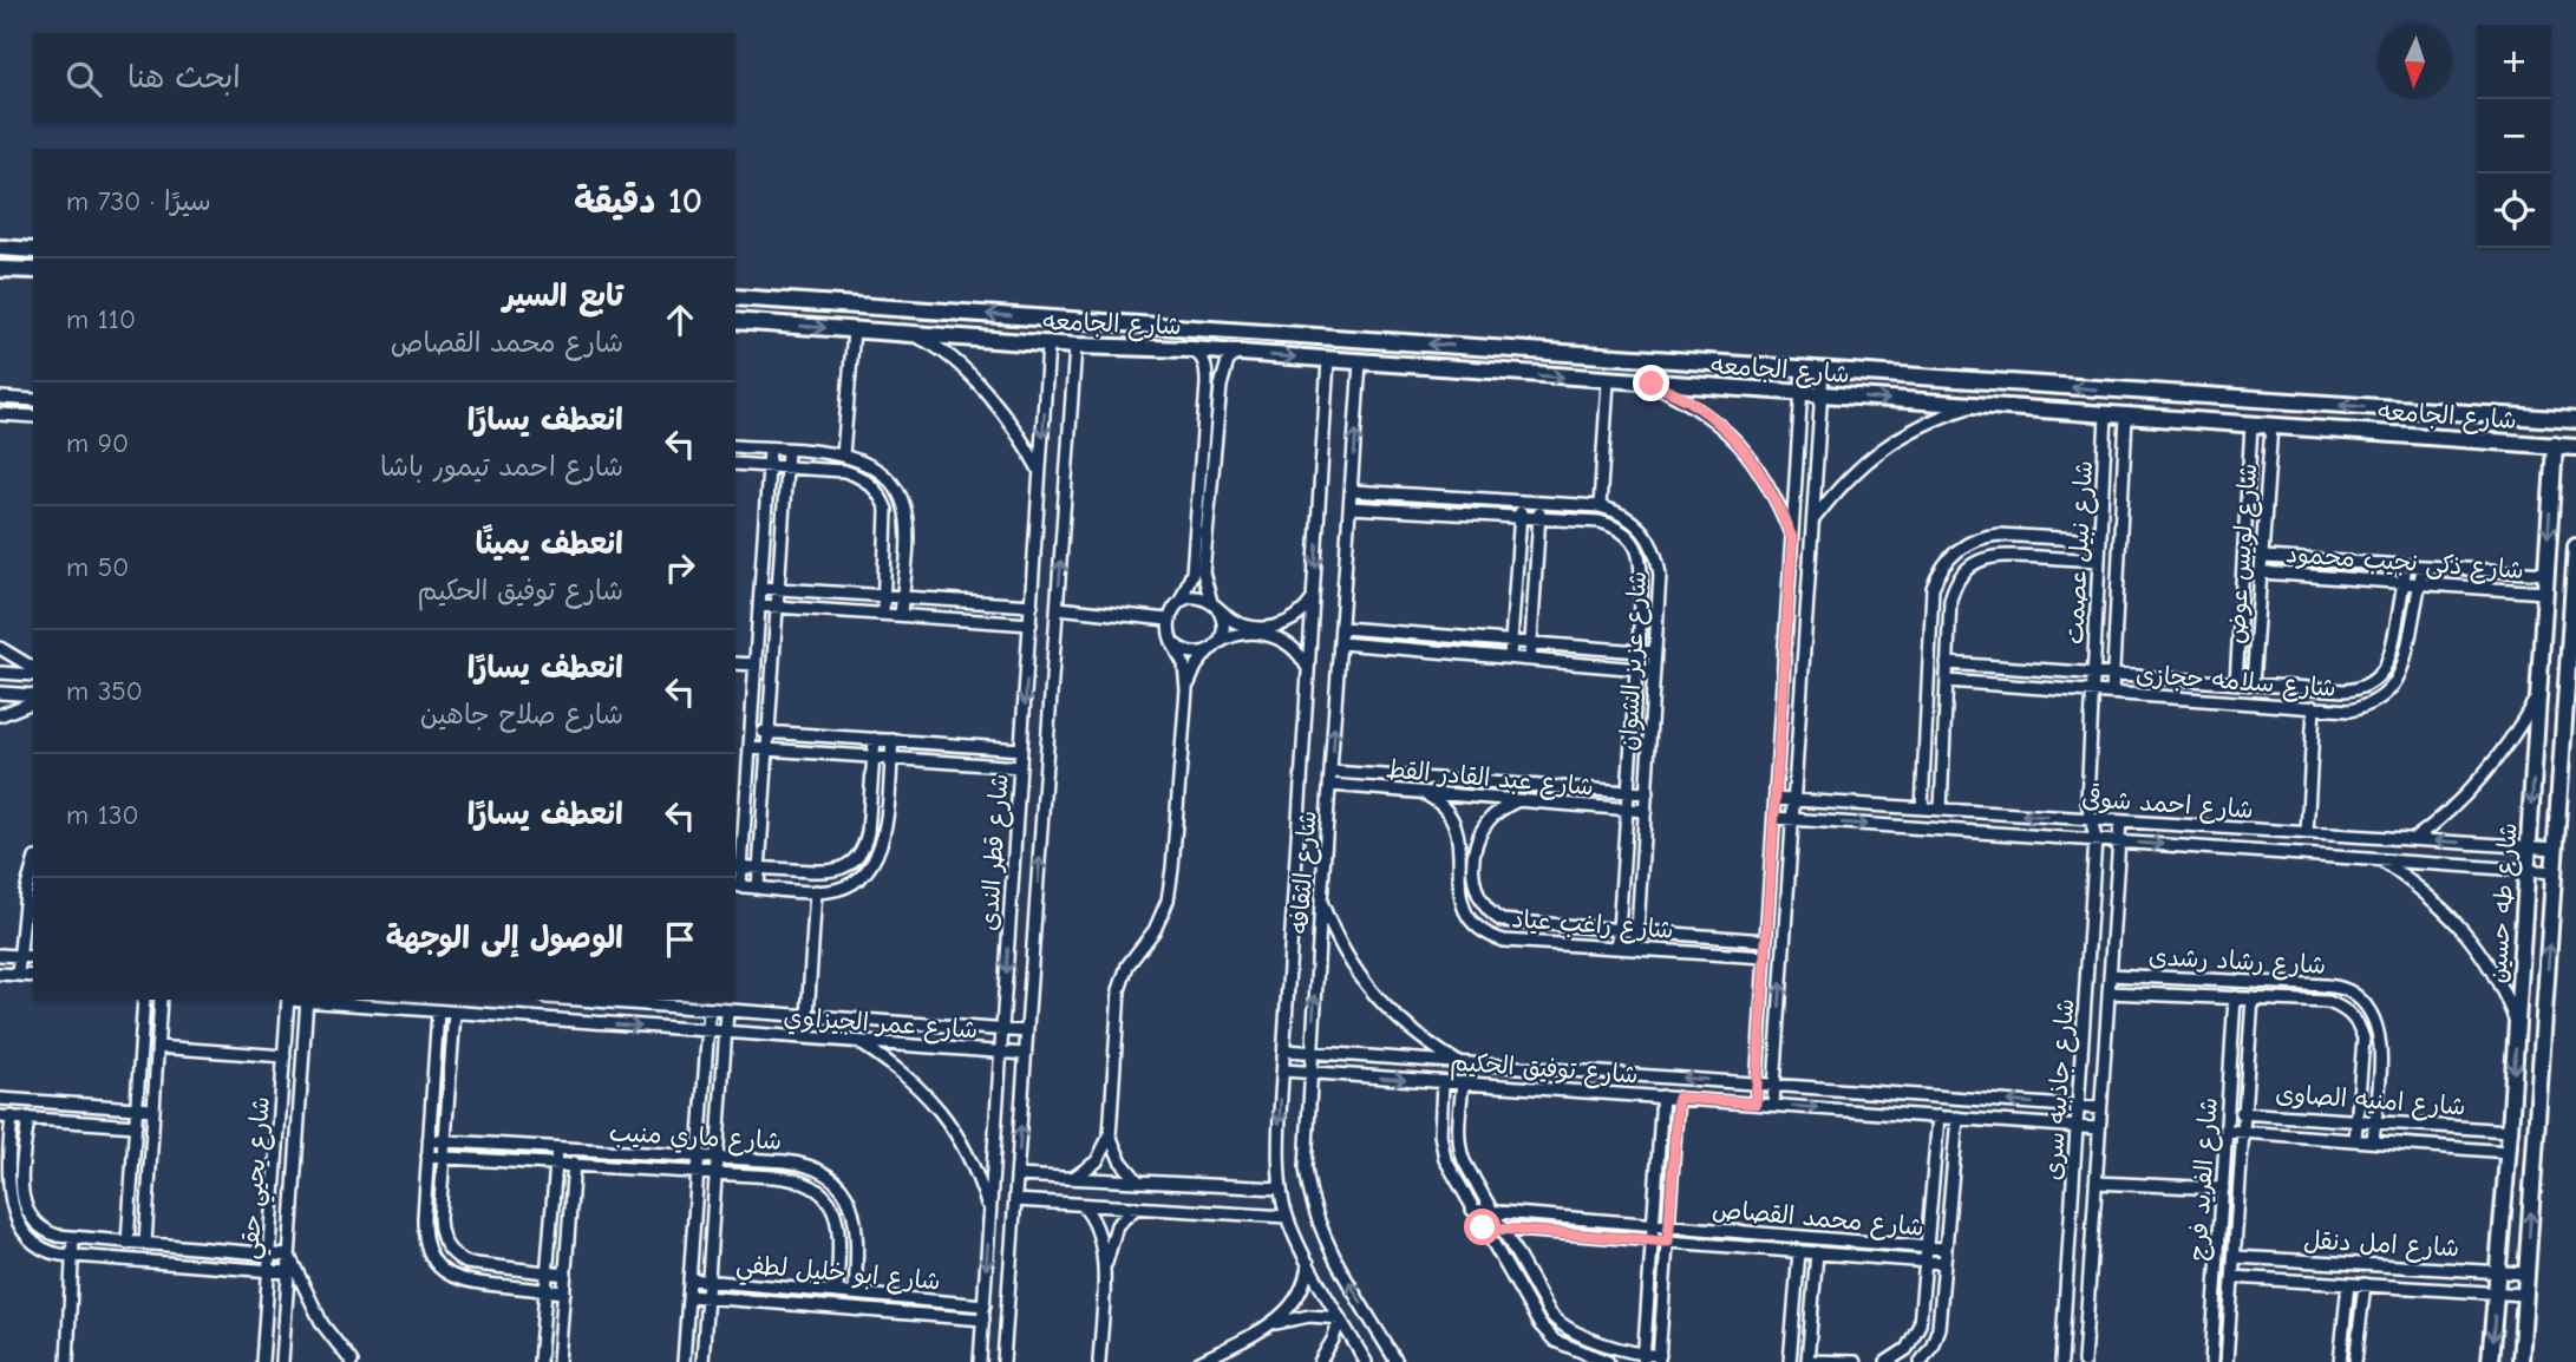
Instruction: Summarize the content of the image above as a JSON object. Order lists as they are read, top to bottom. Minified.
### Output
{"streets":{"street":["شارع الجامعه","شارع نبيل عصمت","شارع لويس عوض","شارع ذكى نجيب محمود","شارع عزيز الشوان","شارع سلامه حجازى","شارع عبد القادر القط","شارع احمد شوقى","شارع قطر الندى","شارع الثقافه","شارع طه حسين","شارع راغب عياد","شارع رشاد رشدى","شارع عمر الجيزاوي","شارع توفيق الحكيم","شارع جاذبيه سرى","شارع امنيه الصاوى","شارع ماري منيب","شارع يحيي حقي","شارع الفريد فرج","شارع محمد القصاص","شارع امل دنقل","شارع ابو خليل لطفي"]},"crossings":[["شارع الجامعه","شارع نبيل عصمت"],["شارع الجامعه","شارع لويس عوض"],["شارع الجامعه","شارع قطر الندى"],["شارع الجامعه","شارع الثقافه"],["شارع الجامعه","شارع طه حسين"],["شارع نبيل عصمت","شارع سلامه حجازى"],["شارع نبيل عصمت","شارع احمد شوقى"],["شارع نبيل عصمت","شارع جاذبيه سرى"],["شارع لويس عوض","شارع ذكى نجيب محمود"],["شارع لويس عوض","شارع سلامه حجازى"],["شارع ذكى نجيب محمود","شارع سلامه حجازى"],["شارع ذكى نجيب محمود","شارع طه حسين"],["شارع عزيز الشوان","شارع عبد القادر القط"],["شارع عزيز الشوان","شارع الثقافه"],["شارع عزيز الشوان","شارع راغب عياد"],["شارع عبد القادر القط","شارع الثقافه"],["شارع عبد القادر القط","شارع راغب عياد"],["شارع احمد شوقى","شارع طه حسين"],["شارع احمد شوقى","شارع جاذبيه سرى"],["شارع قطر الندى","شارع عمر الجيزاوي"],["شارع قطر الندى","شارع ابو خليل لطفي"],["شارع الثقافه","شارع توفيق الحكيم"],["شارع طه حسين","شارع امنيه الصاوى"],["شارع طه حسين","شارع امل دنقل"],["شارع رشاد رشدى","شارع جاذبيه سرى"],["شارع رشاد رشدى","شارع امنيه الصاوى"],["شارع رشاد رشدى","شارع الفريد فرج"],["شارع عمر الجيزاوي","شارع يحيي حقي"],["شارع توفيق الحكيم","شارع جاذبيه سرى"],["شارع امنيه الصاوى","شارع الفريد فرج"],["شارع ماري منيب","شارع ابو خليل لطفي"],["شارع الفريد فرج","شارع امل دنقل"]],"north":"bottom","page":{"map_buttons":["+","−"],"search":"ابحث هنا","heading":["10 دقيقة","سيرًا · 730 m"],"list":[["تابع السير","شارع محمد القصاص","110 m"],["انعطف يسارًا","شارع احمد تيمور باشا","90 m"],["انعطف يمينًا","شارع توفيق الحكيم","50 m"],["انعطف يسارًا","شارع صلاح جاهين","350 m"],["انعطف يسارًا","130 m"],"الوصول إلى الوجهة"]}}
